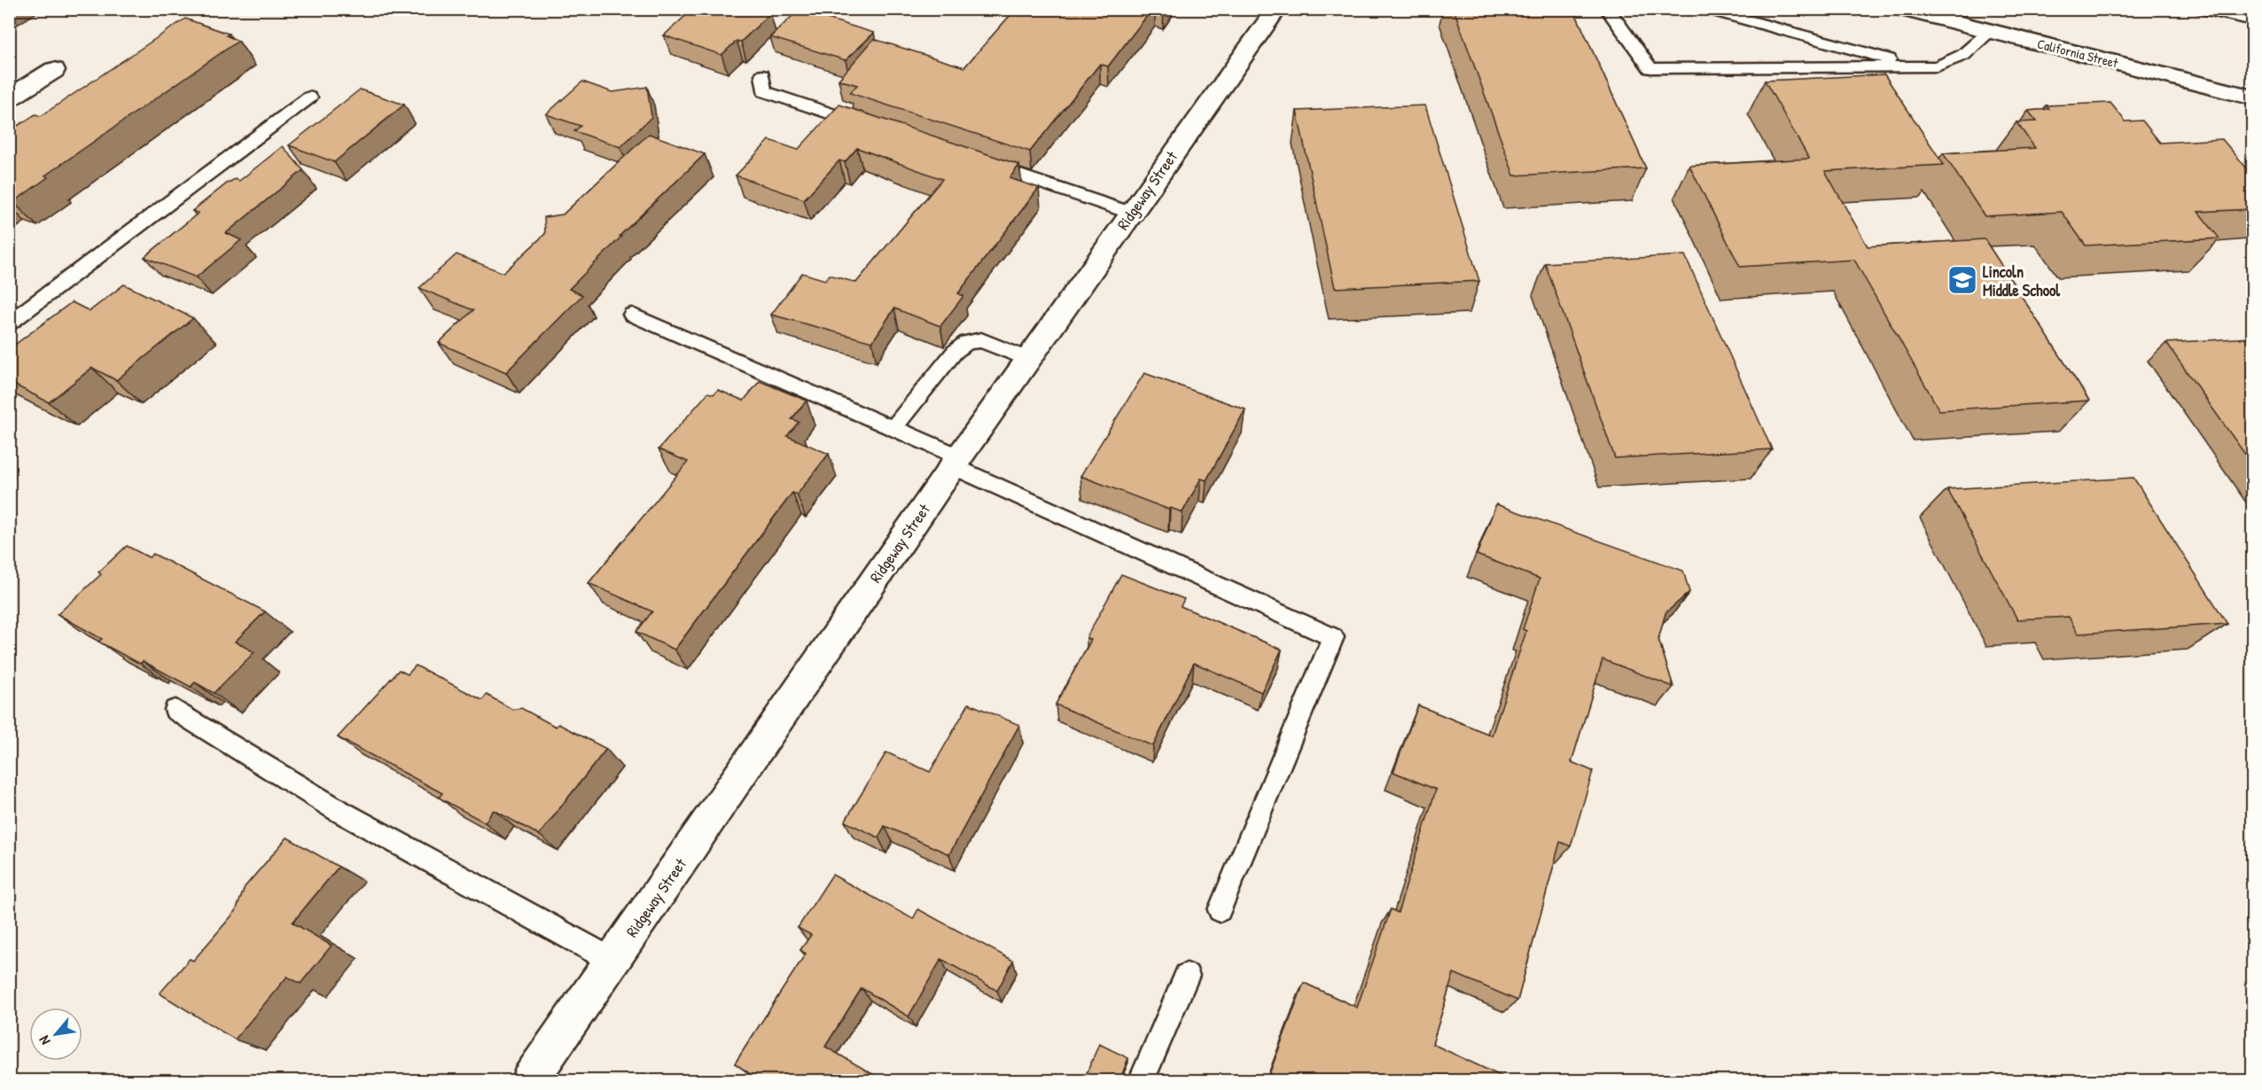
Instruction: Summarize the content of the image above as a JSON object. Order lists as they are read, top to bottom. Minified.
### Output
{"streets":{"street":["California Street","Ridgeway Street"]},"places":{"school or university":["Lincoln Middle School"]},"north":"bottom left"}
